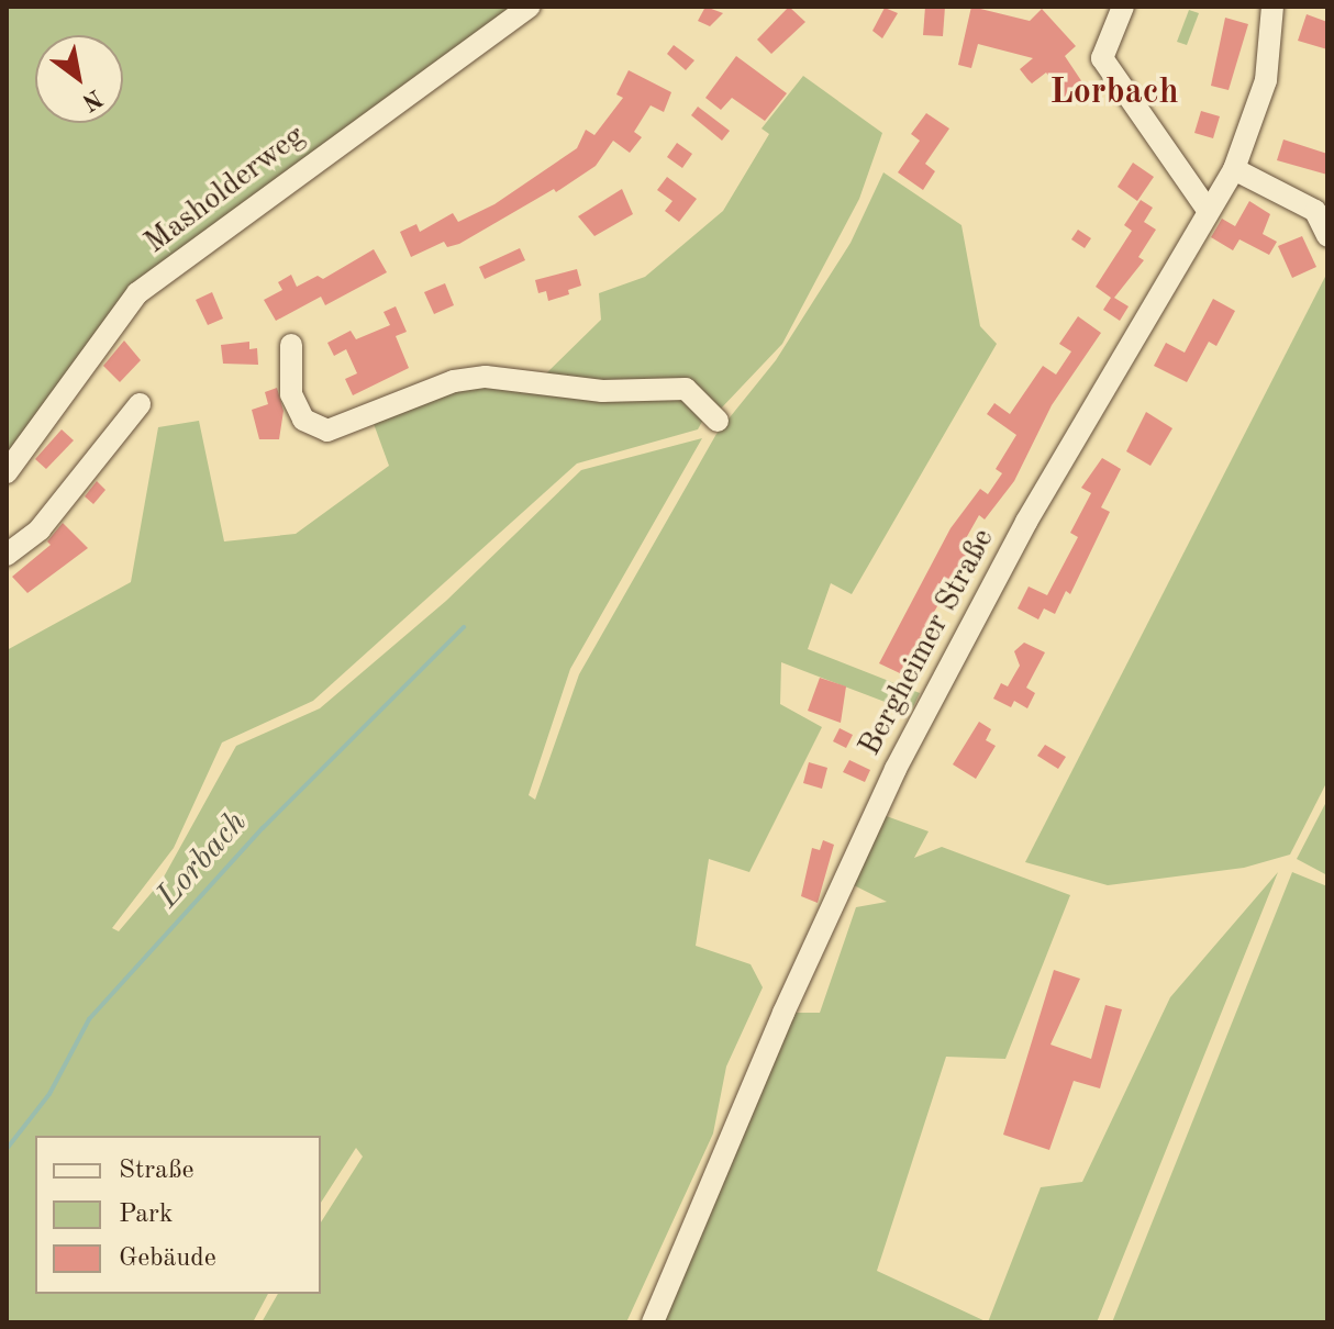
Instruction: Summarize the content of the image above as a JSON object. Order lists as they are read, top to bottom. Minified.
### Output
{"streets":{"street":["Masholderweg","Bergheimer Straße"]},"districts":["Lorbach"],"water":["Lorbach"],"legend":["Straße","Park","Gebäude"],"north":"bottom right"}
